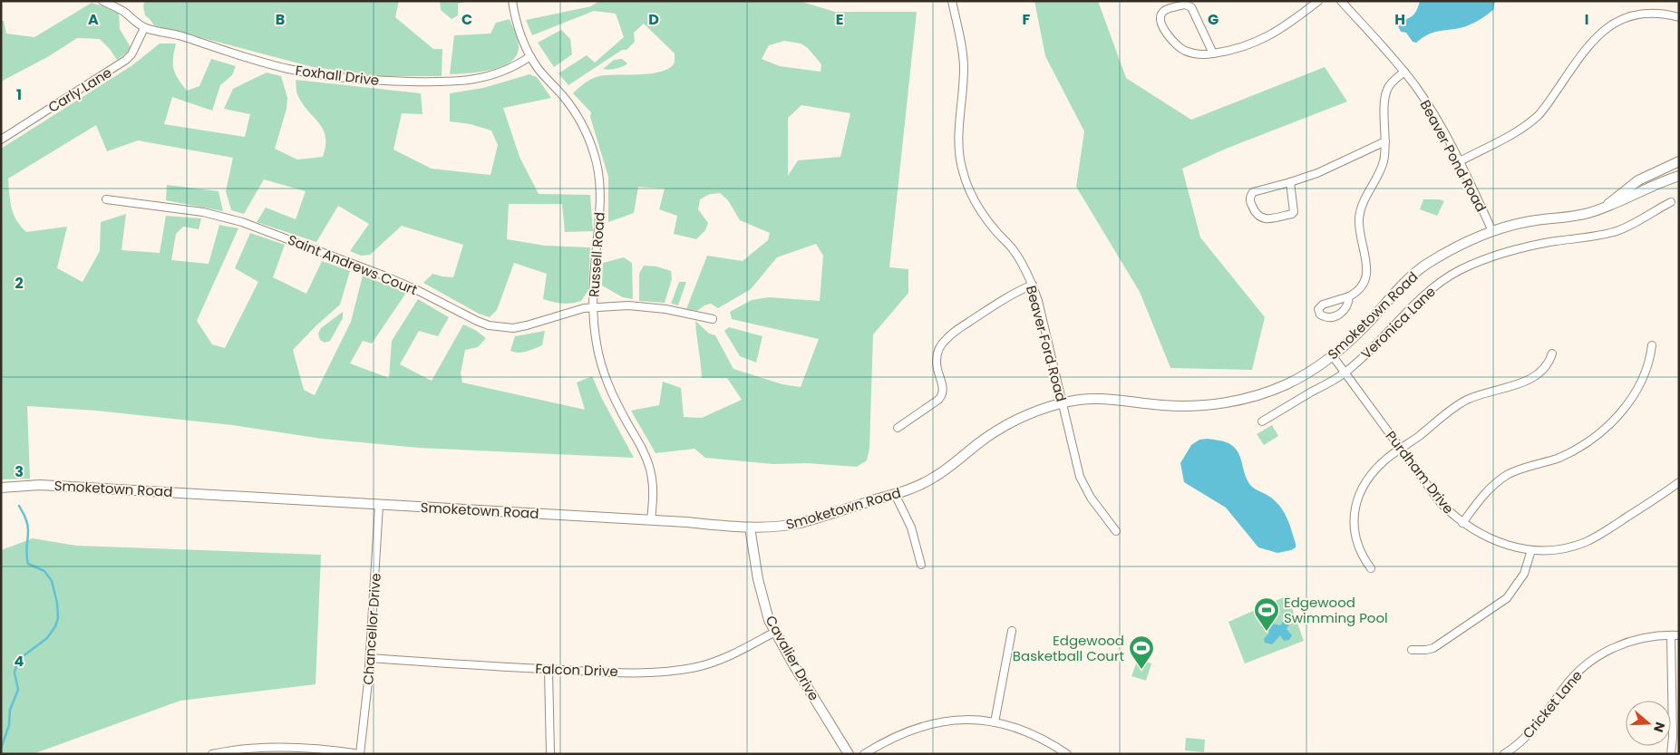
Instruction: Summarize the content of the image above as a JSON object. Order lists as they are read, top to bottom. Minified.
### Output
{"streets":{"main road":["Smoketown Road","Cavalier Drive"],"street":["Foxhall Drive","Carly Lane","Beaver Pond Road","Russell Road","Saint Andrews Court","Veronica Lane","Beaver Ford Road","Purdham Drive","Chancellor Drive","Falcon Drive","Cricket Lane"]},"crossings":[["Foxhall Drive","Carly Lane"],["Foxhall Drive","Russell Road"],["Beaver Pond Road","Smoketown Road"],["Russell Road","Saint Andrews Court"],["Russell Road","Smoketown Road"],["Smoketown Road","Beaver Ford Road"],["Smoketown Road","Purdham Drive"],["Smoketown Road","Chancellor Drive"],["Smoketown Road","Cavalier Drive"],["Veronica Lane","Purdham Drive"],["Chancellor Drive","Falcon Drive"],["Cavalier Drive","Falcon Drive"]],"places":{"sports":["Edgewood Swimming Pool","Edgewood Basketball Court"]},"north":"right","grid":{"columns":["A","B","C","D","E","F","G","H","I"],"rows":["1","2","3","4"]}}
